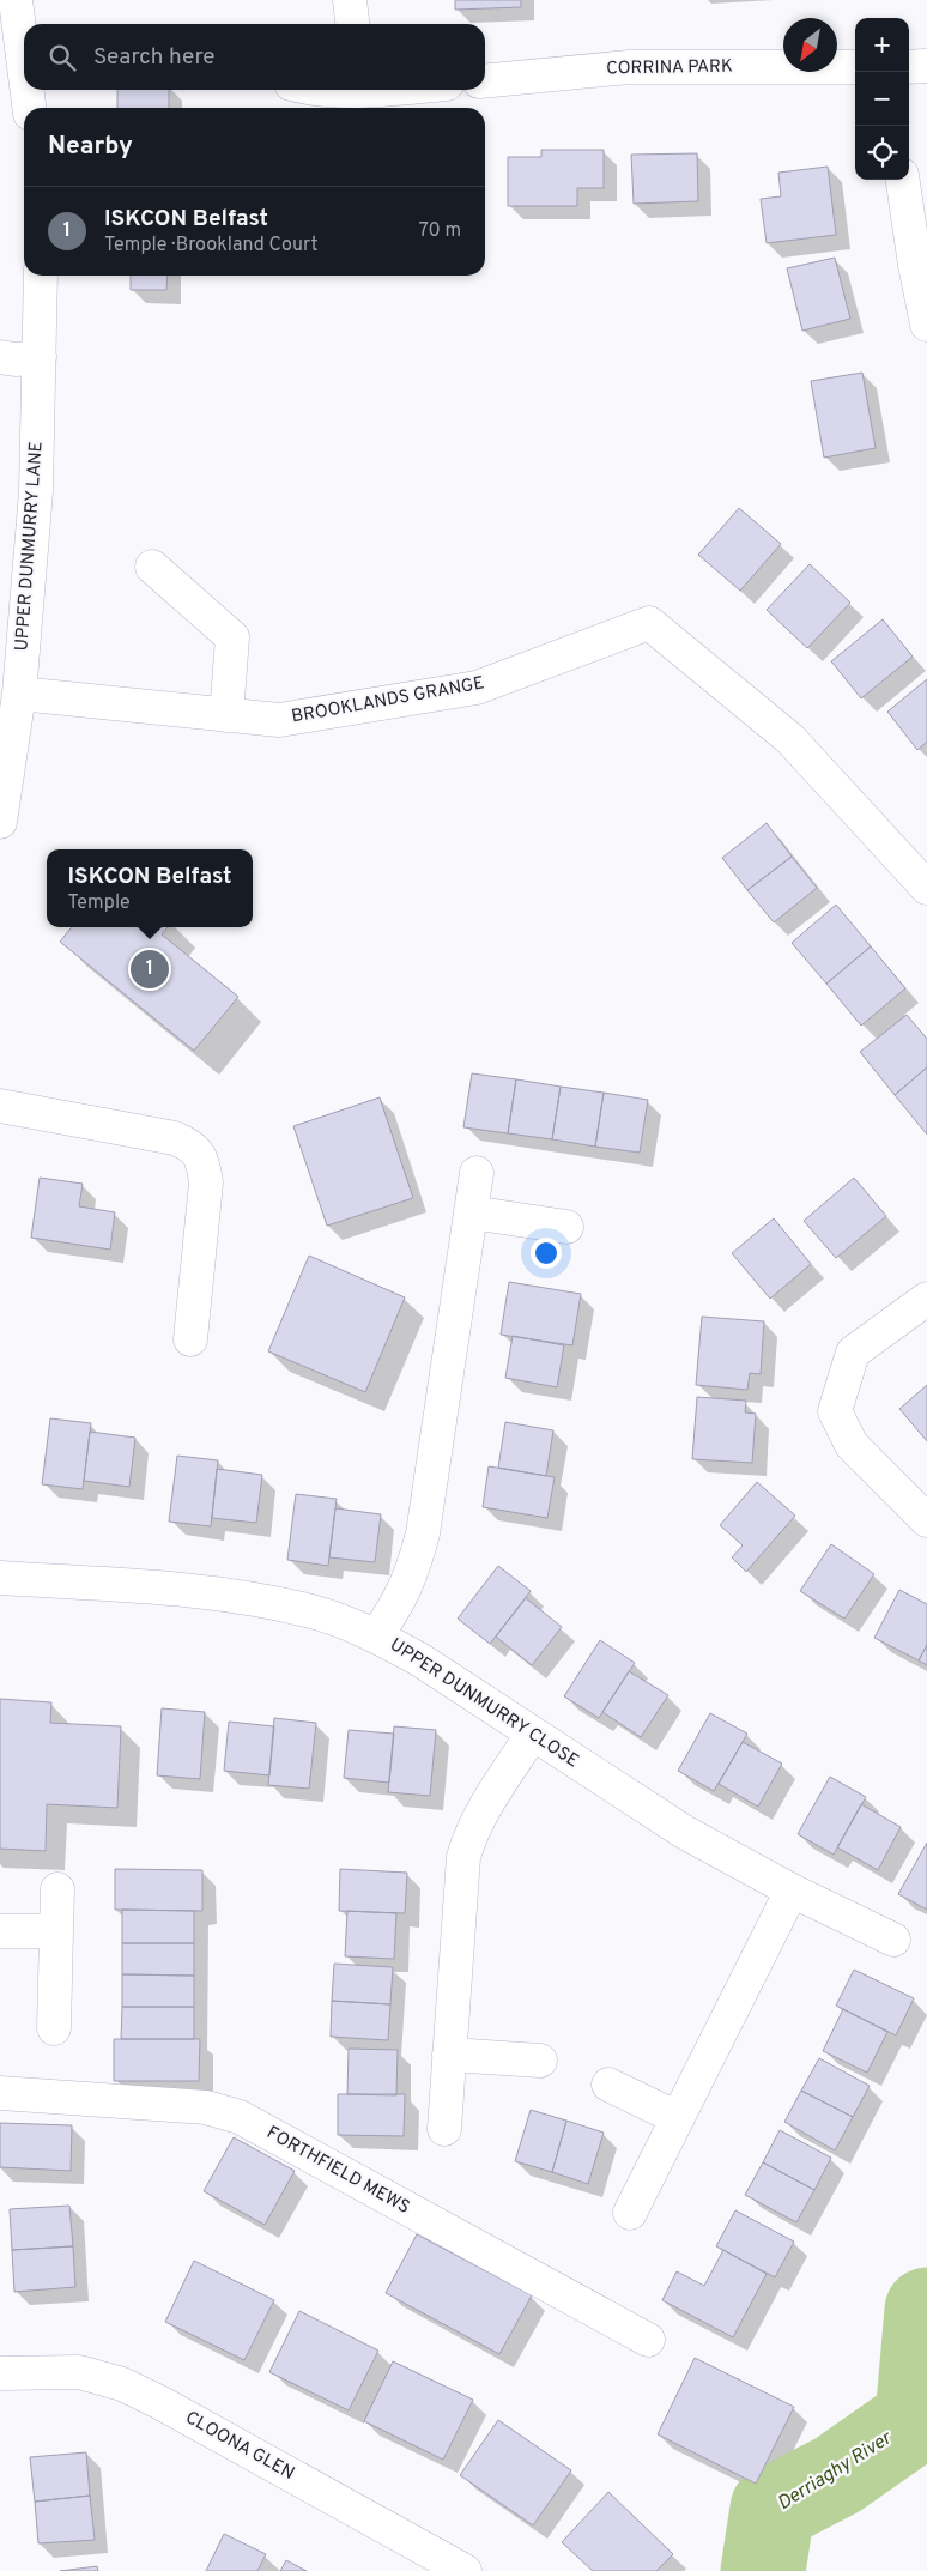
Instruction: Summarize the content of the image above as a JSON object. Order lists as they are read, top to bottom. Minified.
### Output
{"streets":{"street":["CORRINA PARK","UPPER DUNMURRY LANE","BROOKLANDS GRANGE","UPPER DUNMURRY CLOSE","FORTHFIELD MEWS","CLOONA GLEN"]},"crossings":[["UPPER DUNMURRY LANE","BROOKLANDS GRANGE"]],"water":["Derriaghy River"],"north":"bottom left","page":{"map_buttons":["+","−"],"search":"Search here","heading":"Nearby","list":[{"mark":"1","name":"ISKCON Belfast","note":"Temple · Brookland Court","value":"70 m"}],"popup":["ISKCON Belfast","Temple"],"pins":"1"}}
